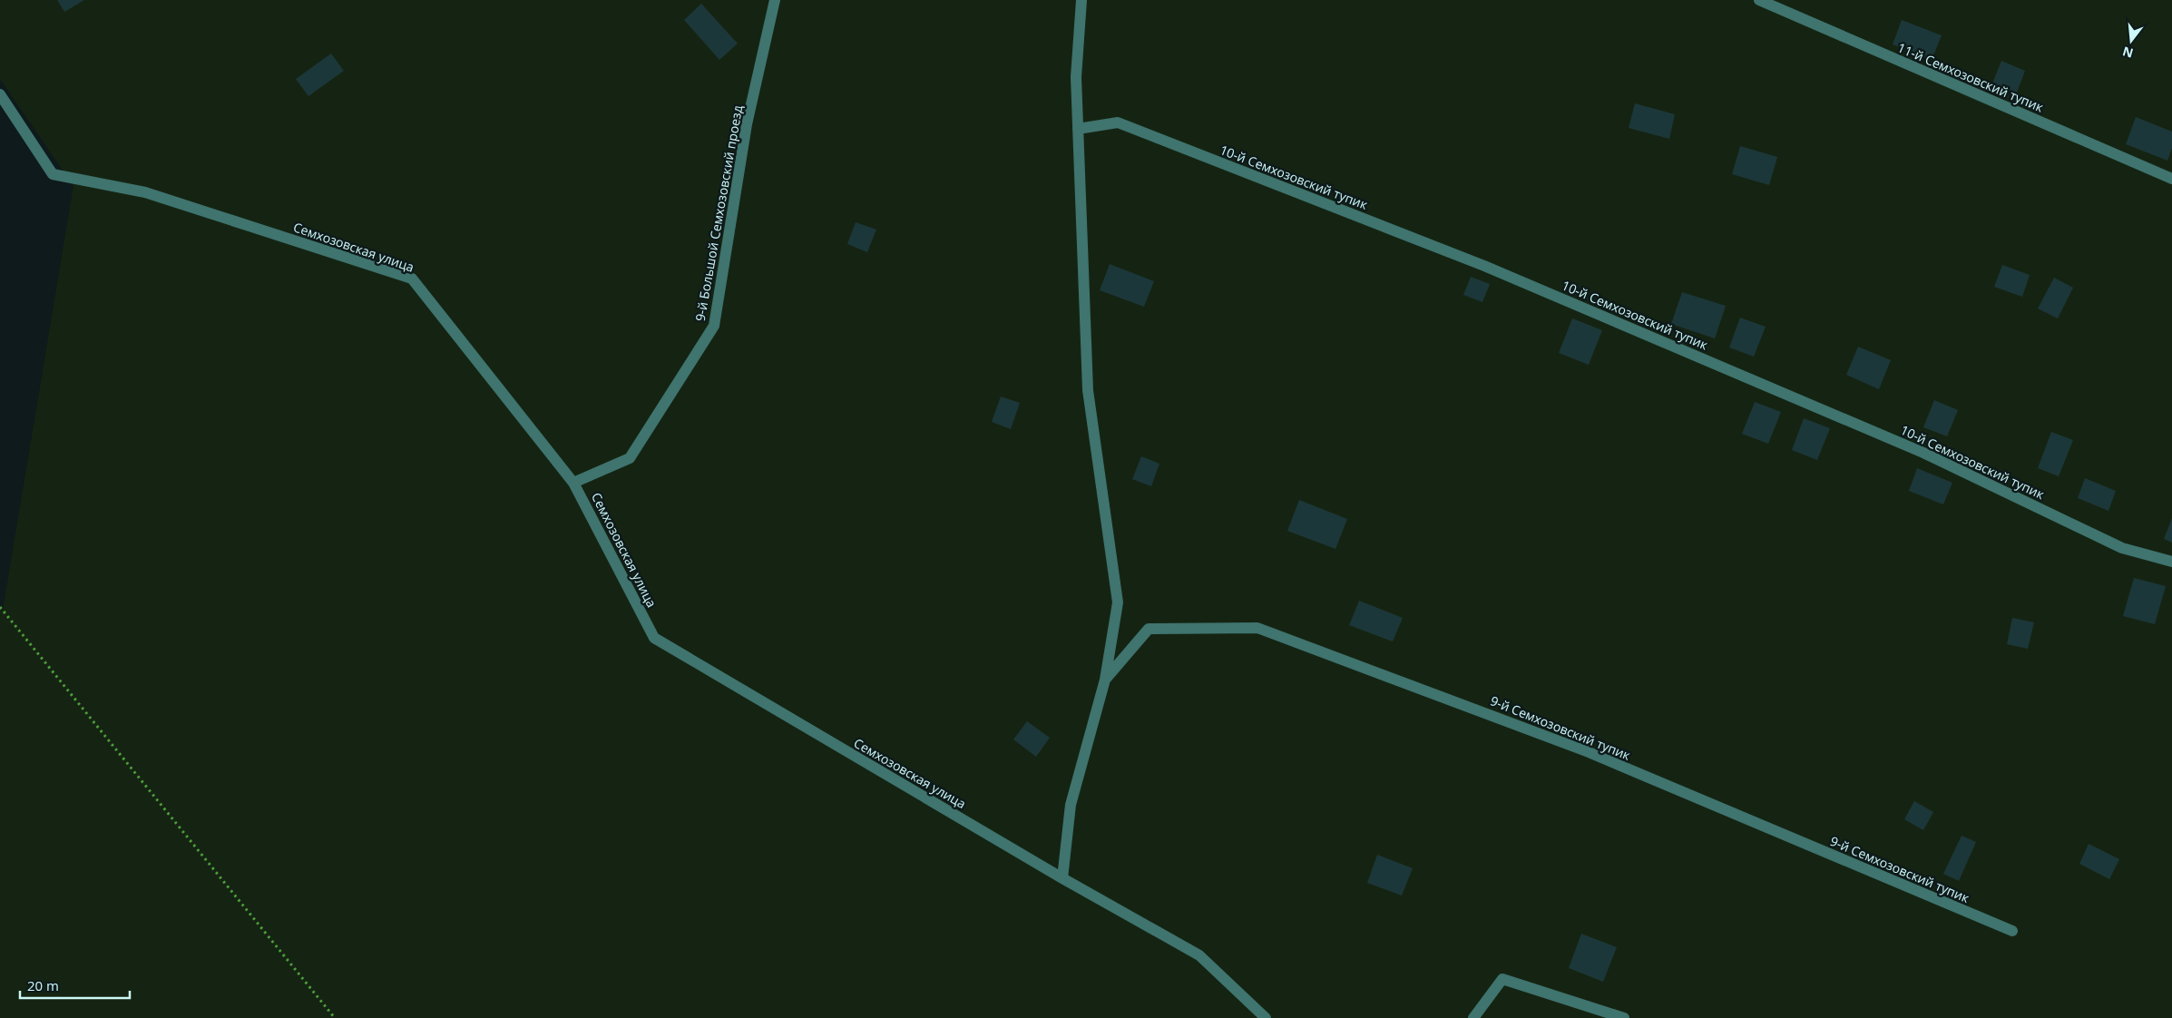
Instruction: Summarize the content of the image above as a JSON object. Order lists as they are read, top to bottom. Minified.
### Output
{"streets":{"street":["11-й Семхозовский тупик","10-й Семхозовский тупик","9-й Большой Семхозовский проезд","Семхозовская улица","9-й Семхозовский тупик"]},"crossings":[["9-й Большой Семхозовский проезд","Семхозовская улица"]],"scale_bar":"20 m","north":"bottom"}
